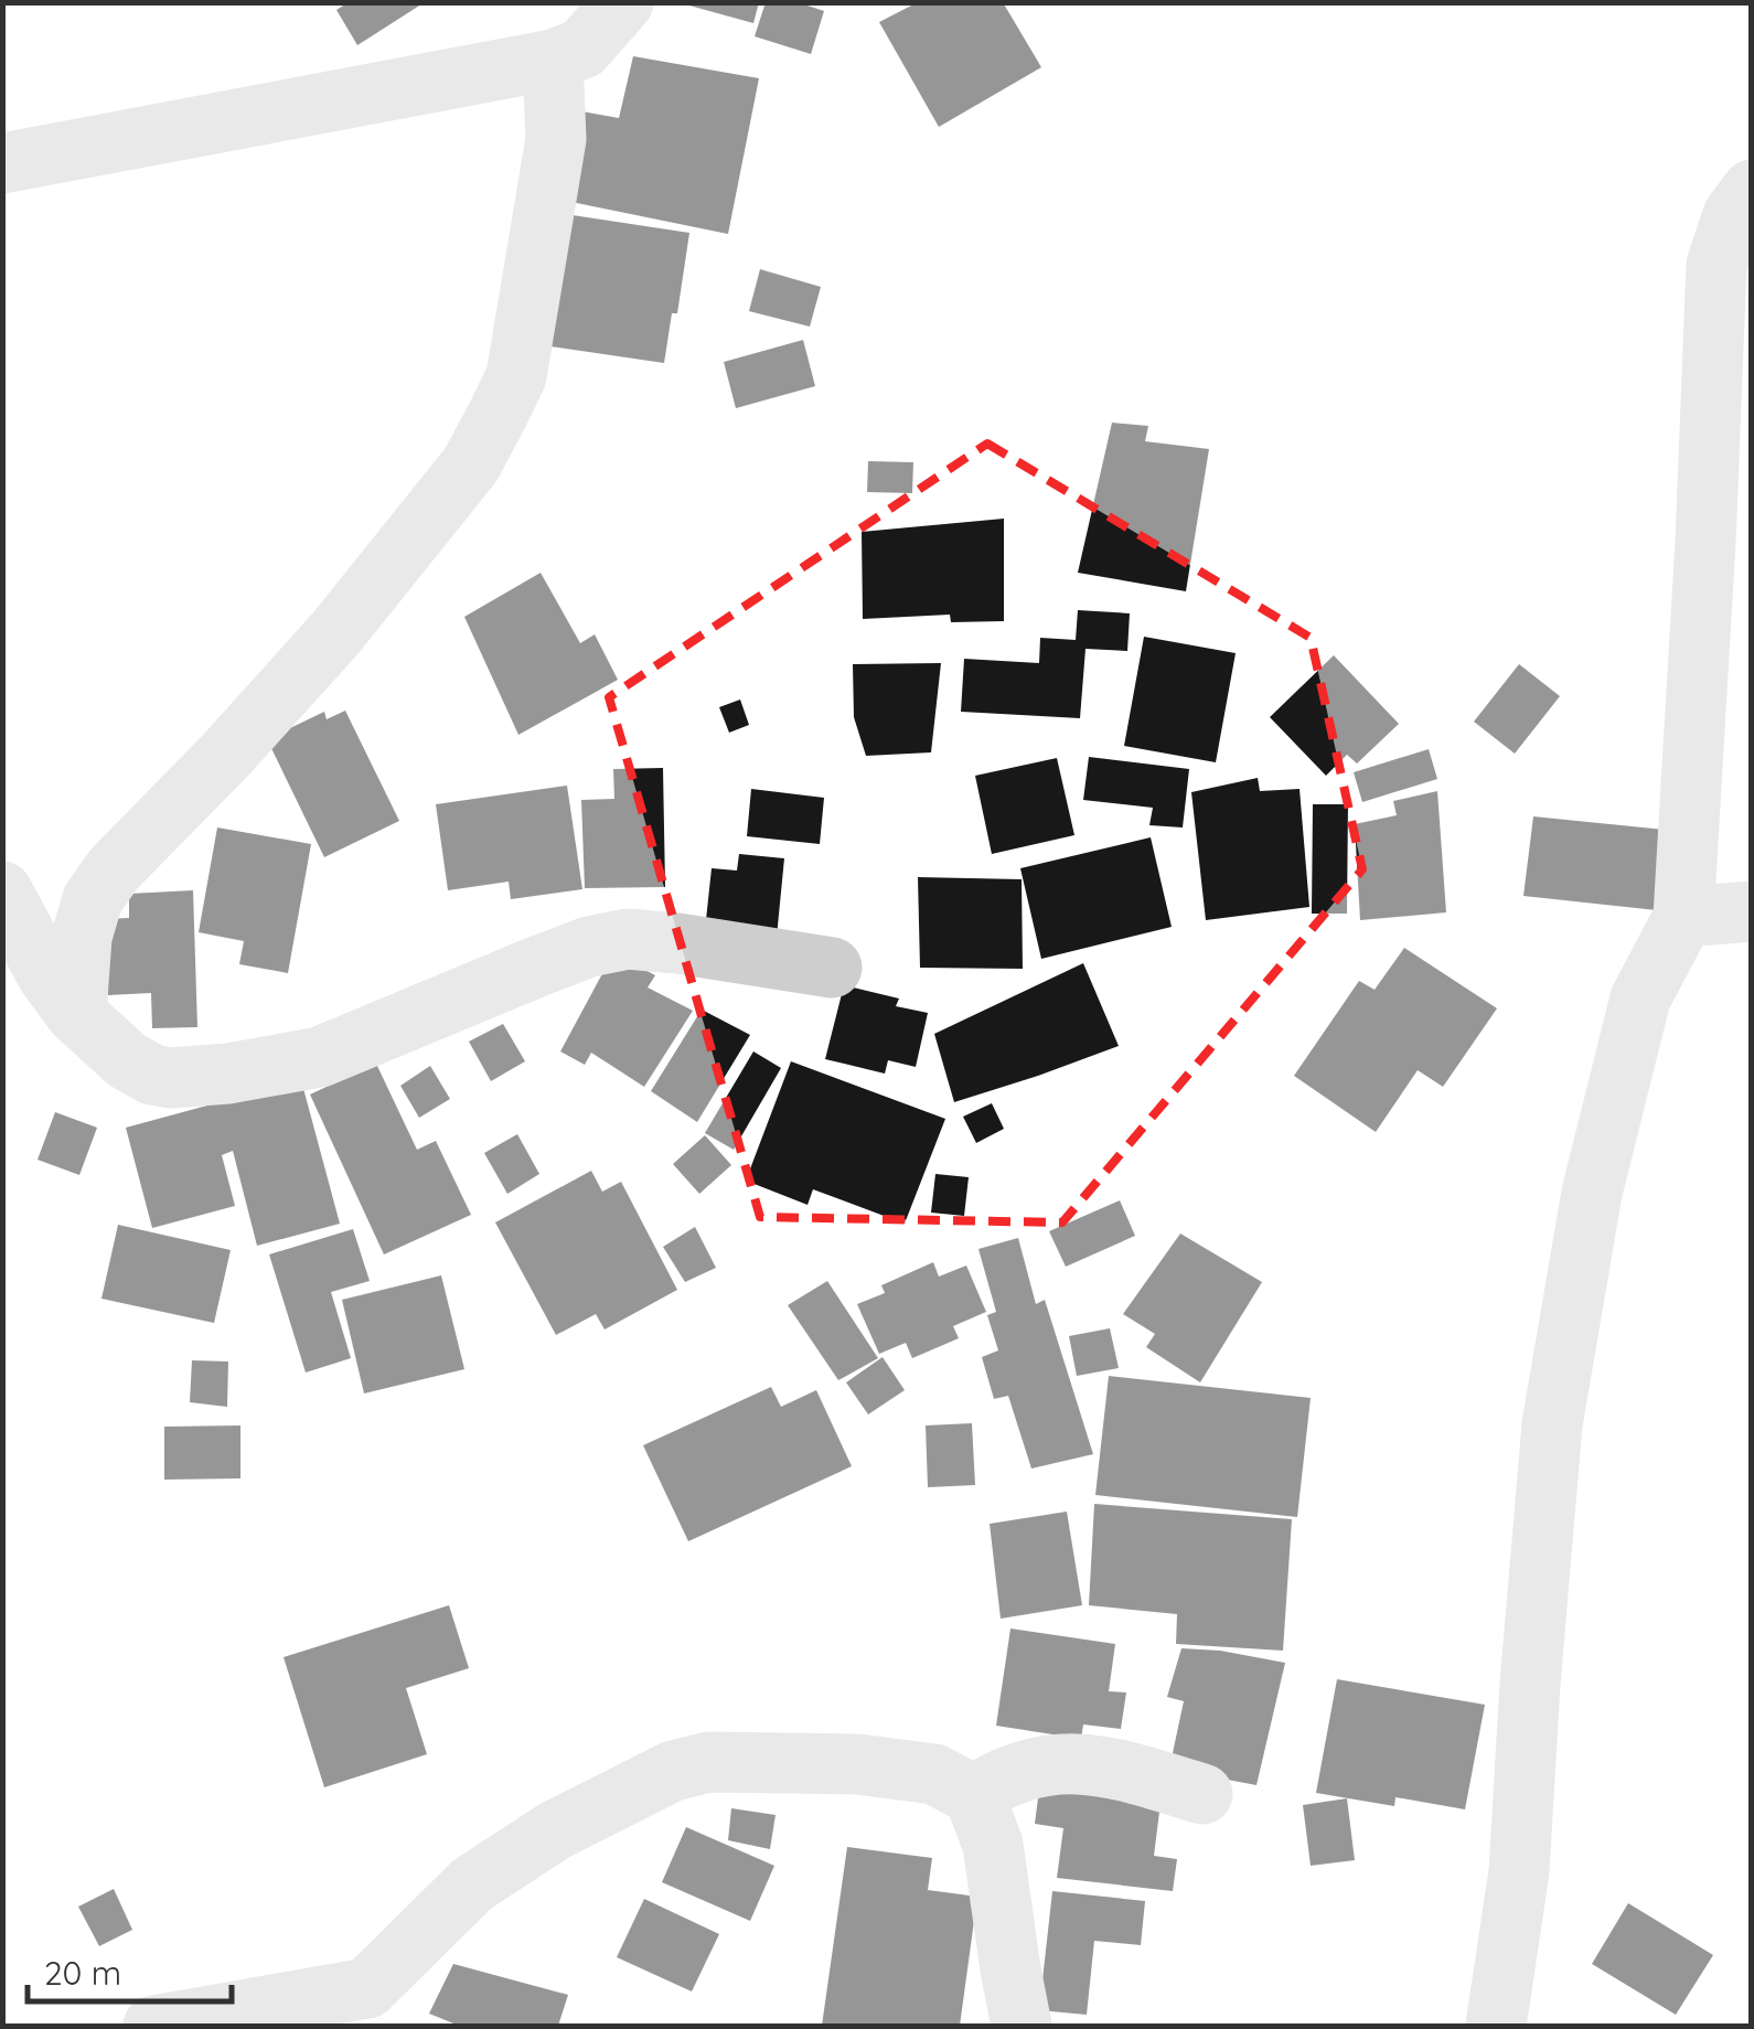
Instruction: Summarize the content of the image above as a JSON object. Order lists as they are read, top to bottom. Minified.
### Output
{"scale_bar":"20 m"}
